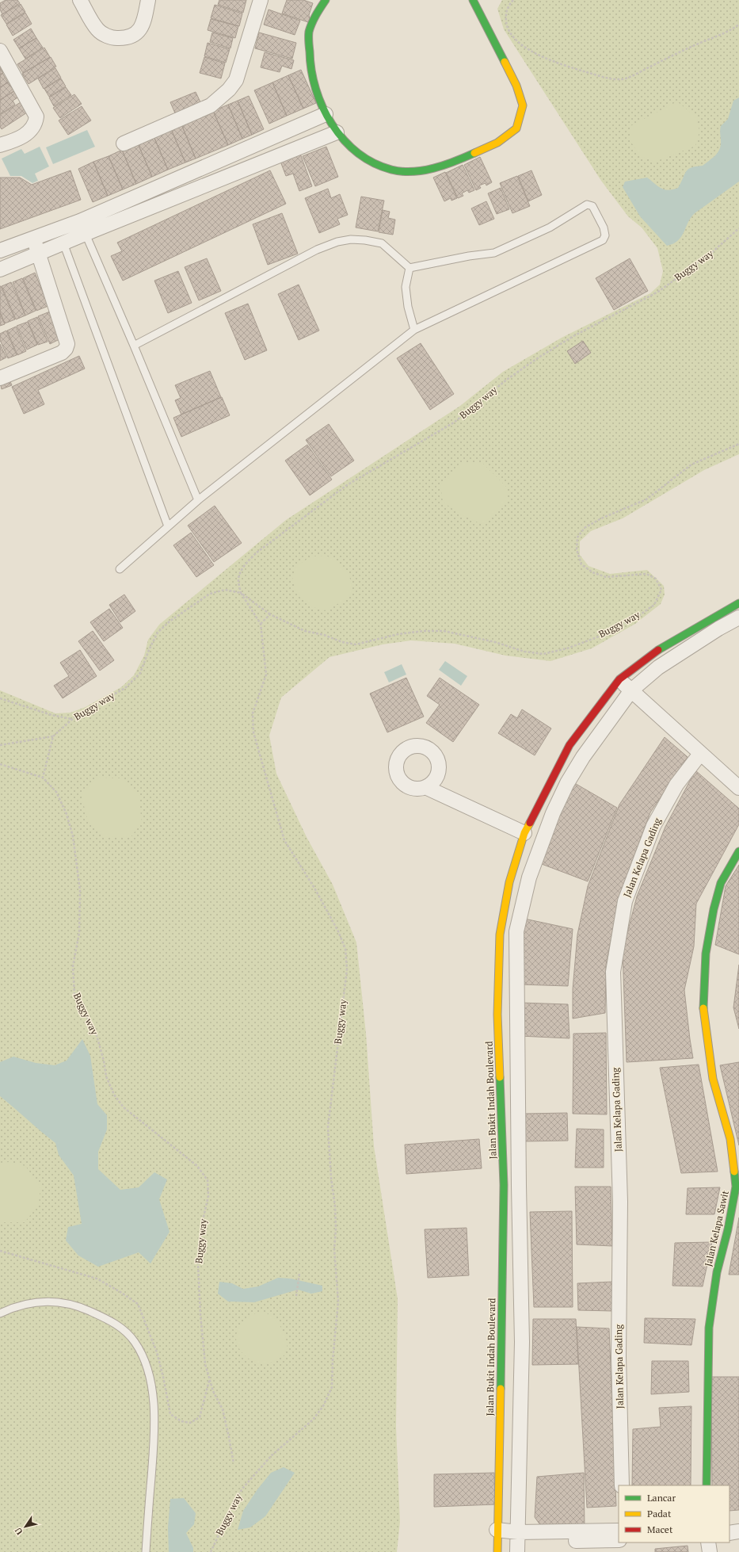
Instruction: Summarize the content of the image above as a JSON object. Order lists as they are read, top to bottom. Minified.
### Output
{"streets":{"street":["Jalan Kelapa Gading","Jalan Bukit Indah Boulevard","Jalan Kelapa Sawit"],"path":["Buggy way"]},"legend":["Lancar","Padat","Macet"],"north":"bottom left"}
